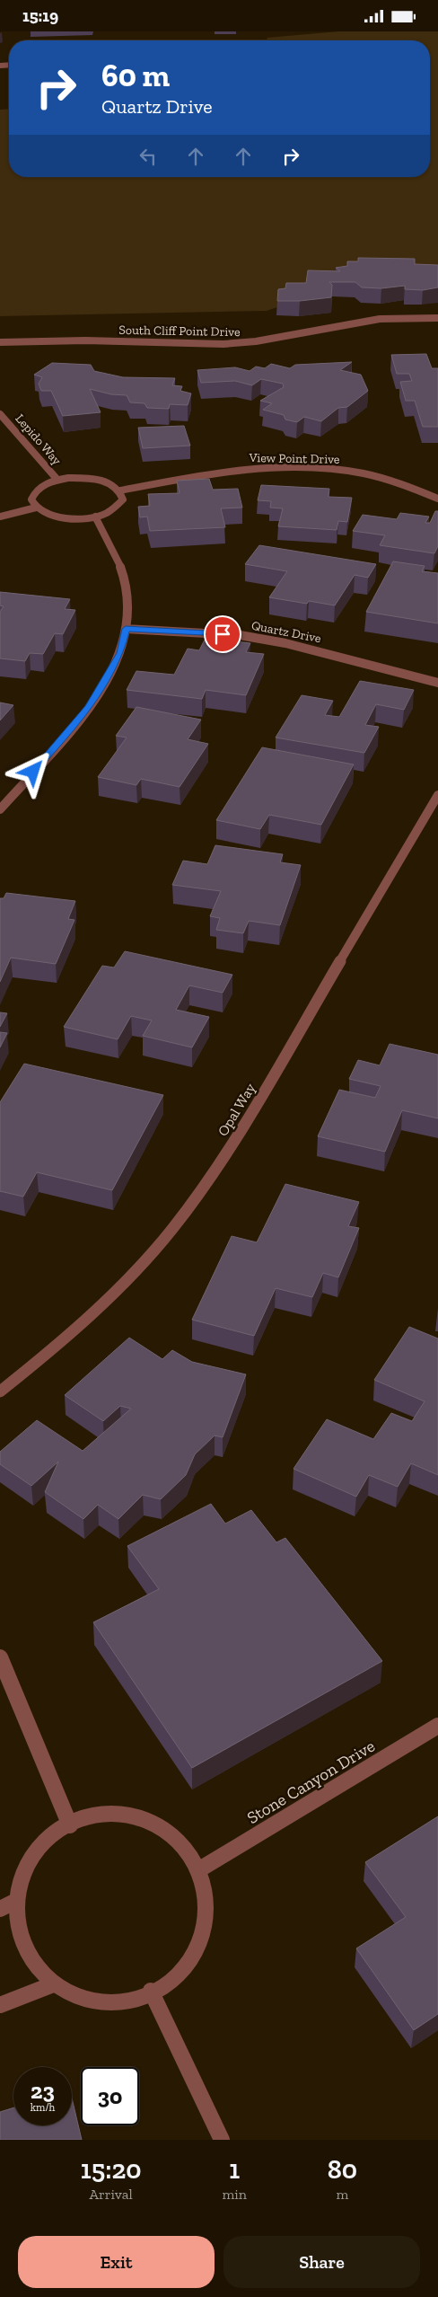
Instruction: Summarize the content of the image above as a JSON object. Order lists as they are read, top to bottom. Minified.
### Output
{"streets":{"street":["South Cliff Point Drive","Lepido Way","View Point Drive","Quartz Drive","Opal Way","Stone Canyon Drive"]},"page":{"status":"15:19","turn":["60 m","Quartz Drive"],"speed":"23 km/h","limit":"30","eta":["15:20","Arrival","1","min","80","m"],"buttons":["Exit","Share"]}}
